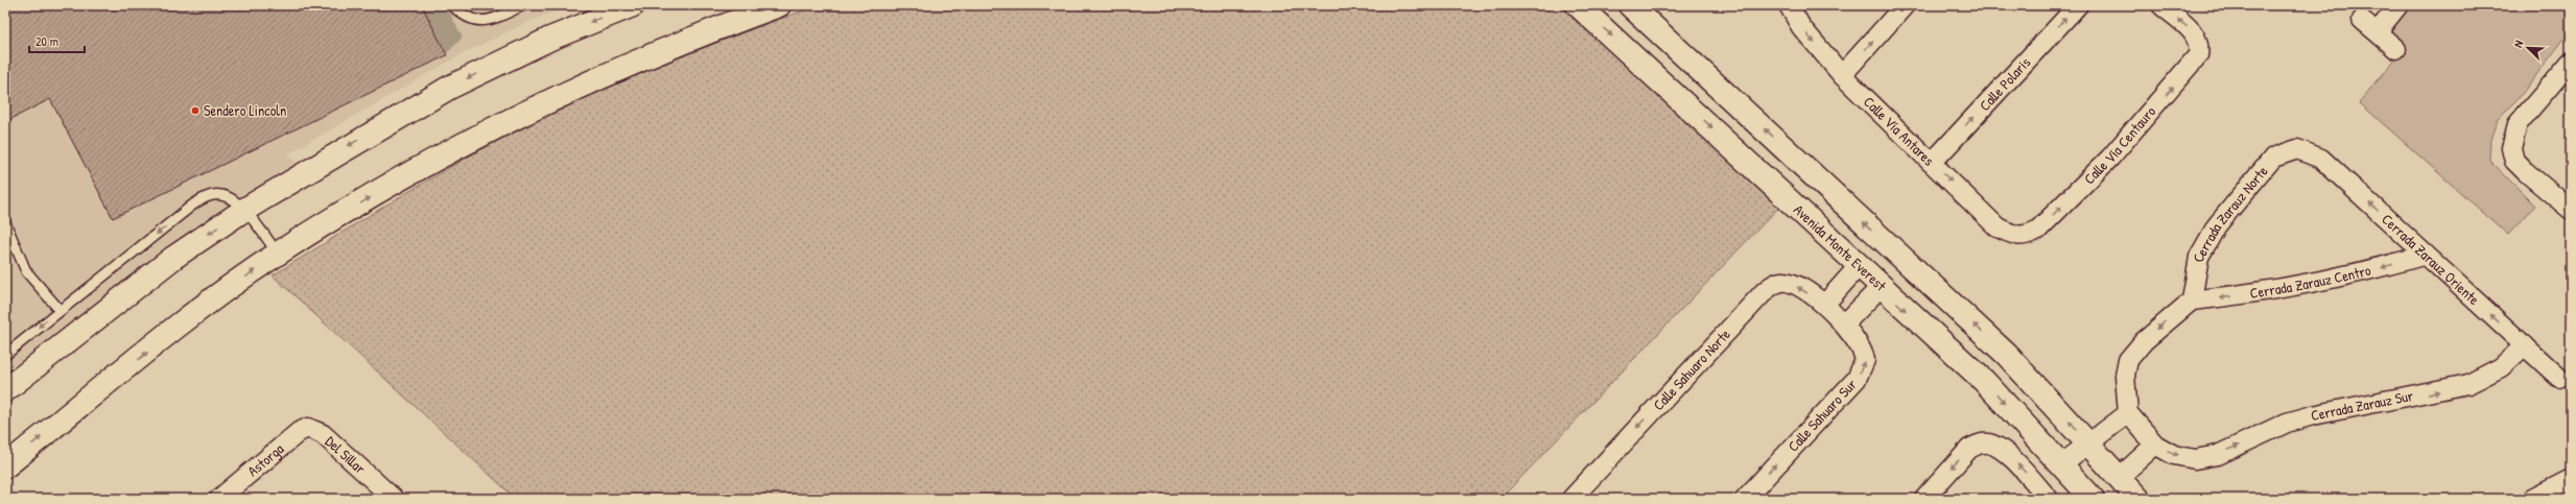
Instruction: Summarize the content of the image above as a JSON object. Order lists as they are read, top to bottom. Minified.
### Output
{"streets":{"street":["Calle Polaris","Calle Vía Antares","Calle Vía Centauro","Cerrada Zarauz Norte","Avenida Monte Everest","Cerrada Zarauz Oriente","Cerrada Zarauz Centro","Calle Sahuaro Norte","Cerrada Zarauz Sur","Calle Sahuaro Sur","Del Sillar","Astorga"]},"crossings":[["Calle Polaris","Calle Vía Antares"],["Calle Vía Antares","Calle Vía Centauro"],["Cerrada Zarauz Norte","Cerrada Zarauz Oriente"],["Cerrada Zarauz Norte","Cerrada Zarauz Centro"],["Cerrada Zarauz Oriente","Cerrada Zarauz Centro"],["Cerrada Zarauz Oriente","Cerrada Zarauz Sur"],["Calle Sahuaro Norte","Calle Sahuaro Sur"],["Del Sillar","Astorga"]],"one_way":["Cerrada Zarauz Oriente","Cerrada Zarauz Centro","Calle Sahuaro Norte","Cerrada Zarauz Sur","Calle Sahuaro Sur"],"places":["Sendero Lincoln"],"scale_bar":"20 m","north":"top left"}
